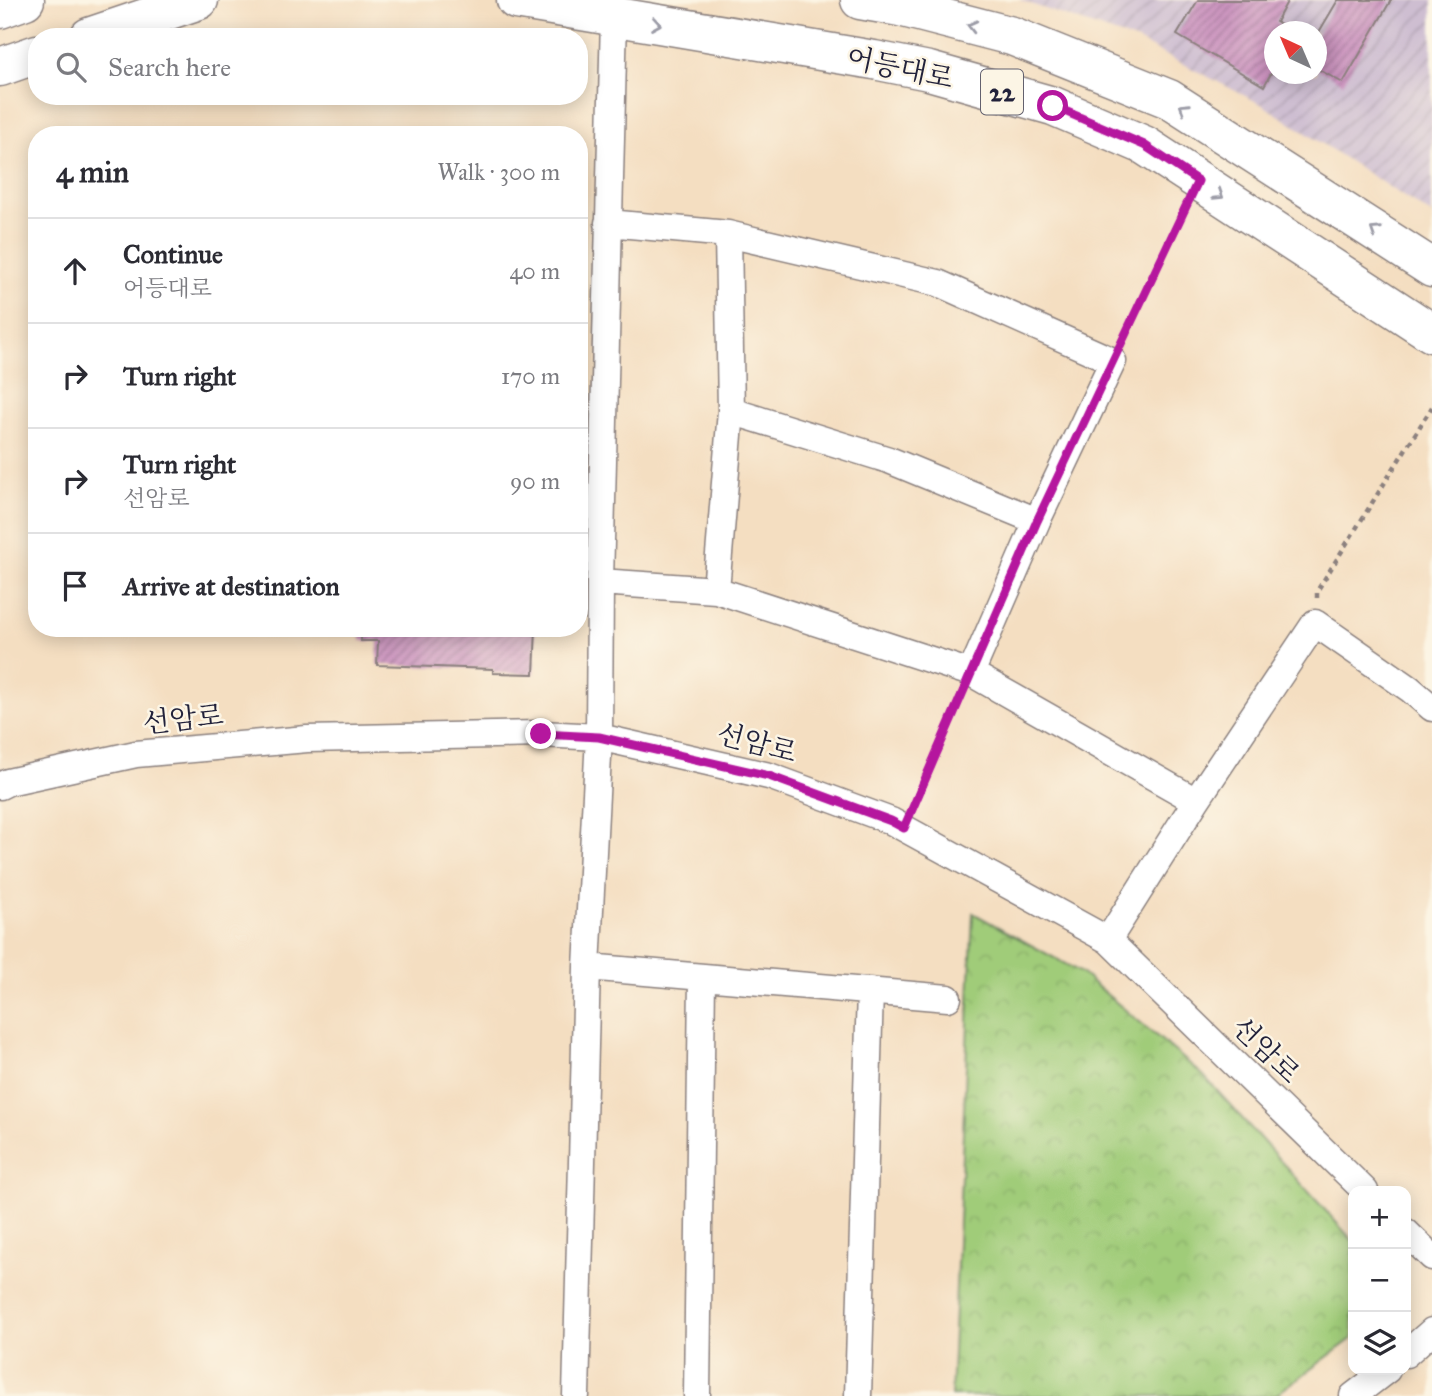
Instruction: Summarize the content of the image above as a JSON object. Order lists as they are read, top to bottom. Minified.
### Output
{"streets":{"main road":["어등대로","22"],"street":["선암로"]},"north":"top left","page":{"search":"Search here","heading":["4 min","Walk · 300 m"],"list":[["Continue","어등대로","40 m"],["Turn right","170 m"],["Turn right","선암로","90 m"],"Arrive at destination"],"map_buttons":["+","−"]}}
